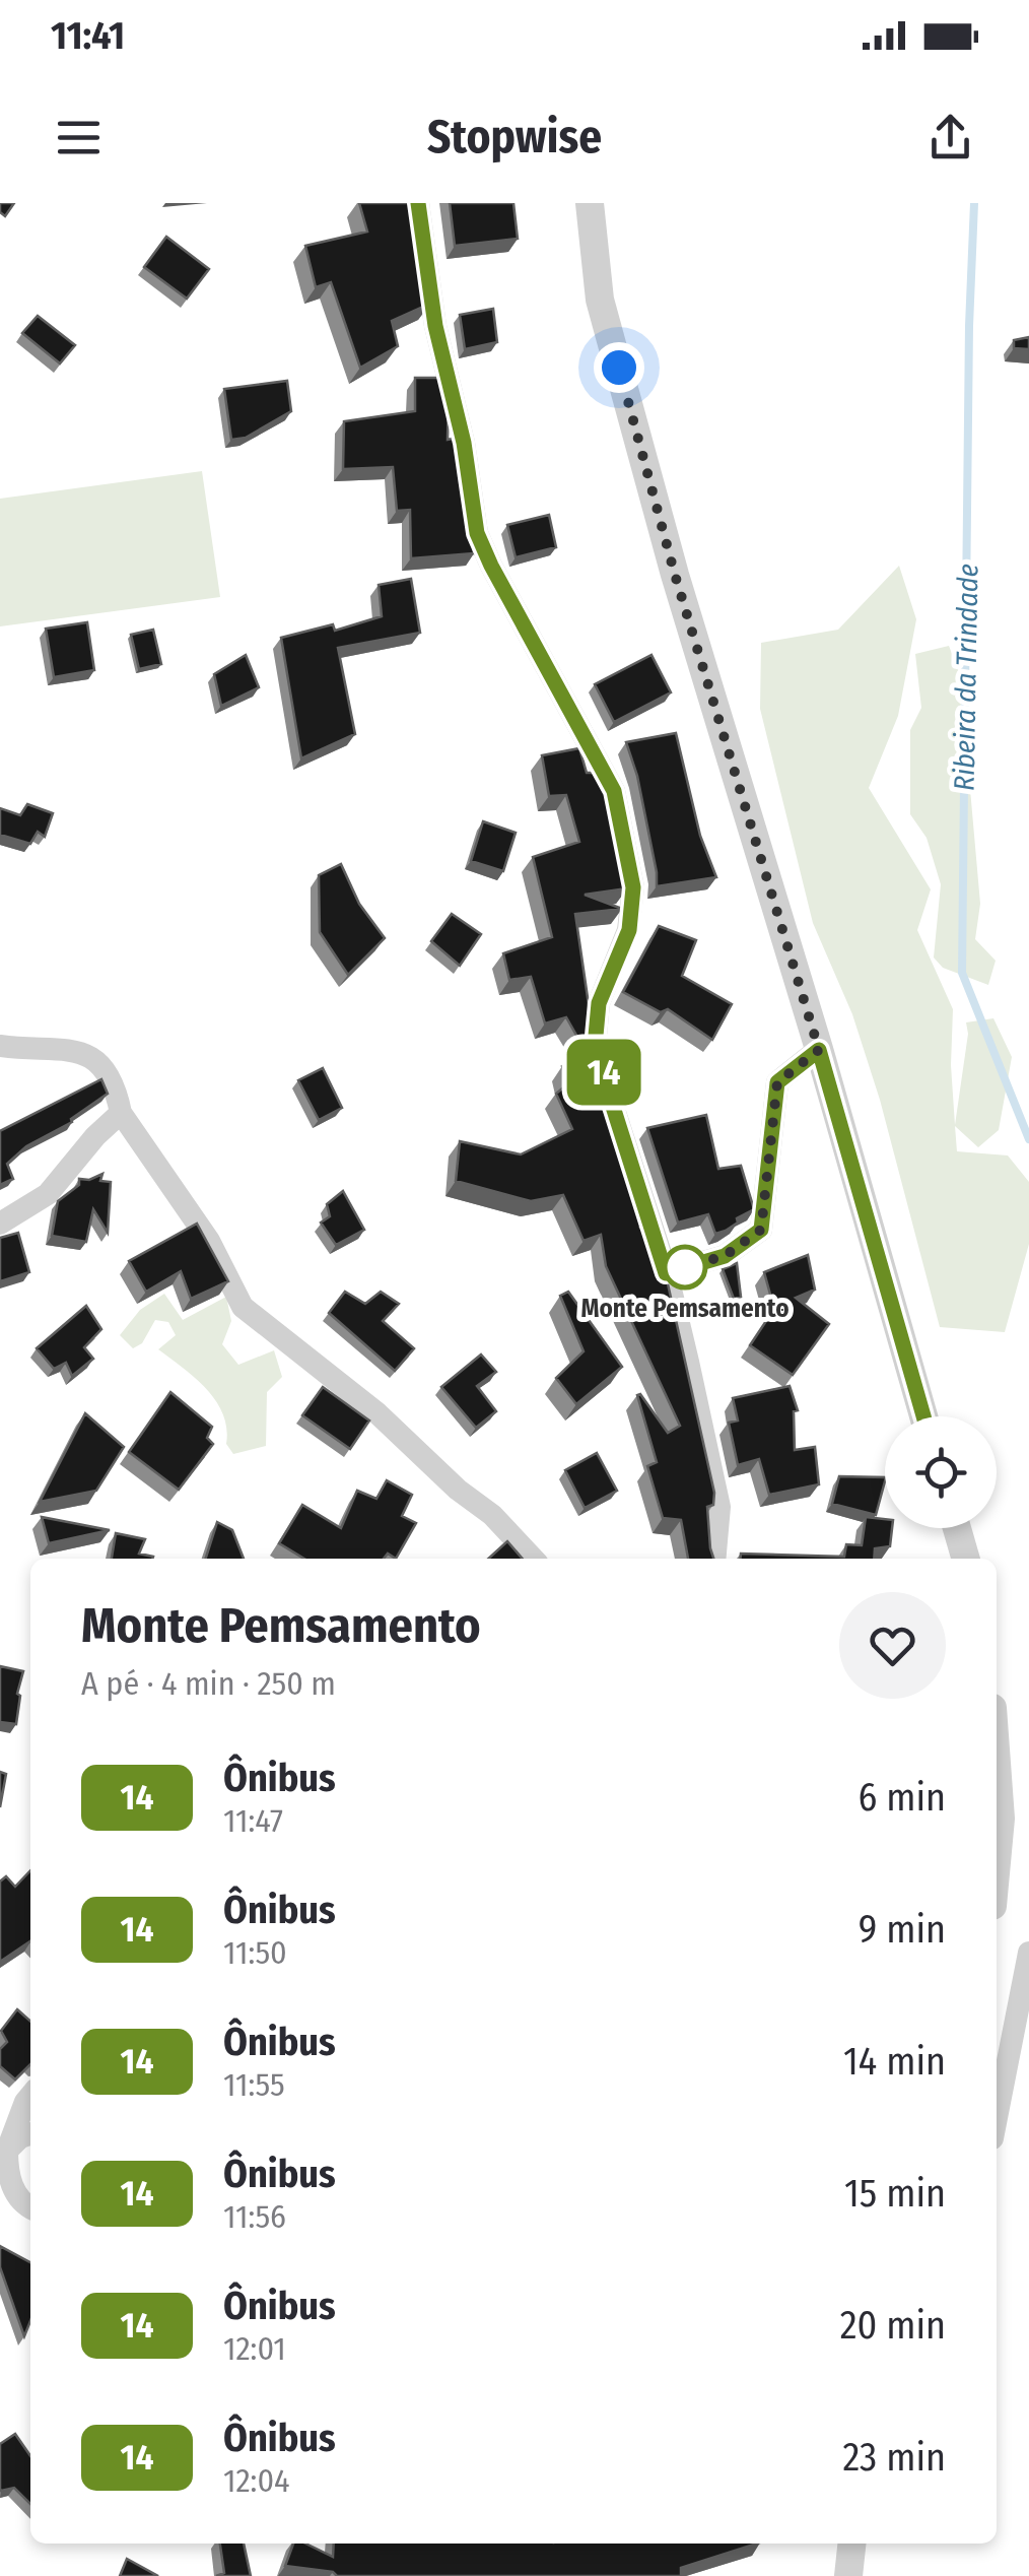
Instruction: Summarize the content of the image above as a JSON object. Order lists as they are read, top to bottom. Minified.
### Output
{"water":["Ribeira da Trindade"],"places":["Monte Pemsamento"],"lines":["bus line 14"],"page":{"status":"11:41","header":"Stopwise","on_map":"14","heading":["Monte Pemsamento","A pé · 4 min · 250 m"],"list":[{"mark":"14","name":"Ônibus","note":"11:47","value":"6 min"},{"mark":"14","name":"Ônibus","note":"11:50","value":"9 min"},{"mark":"14","name":"Ônibus","note":"11:55","value":"14 min"},{"mark":"14","name":"Ônibus","note":"11:56","value":"15 min"},{"mark":"14","name":"Ônibus","note":"12:01","value":"20 min"},{"mark":"14","name":"Ônibus","note":"12:04","value":"23 min"}]}}
